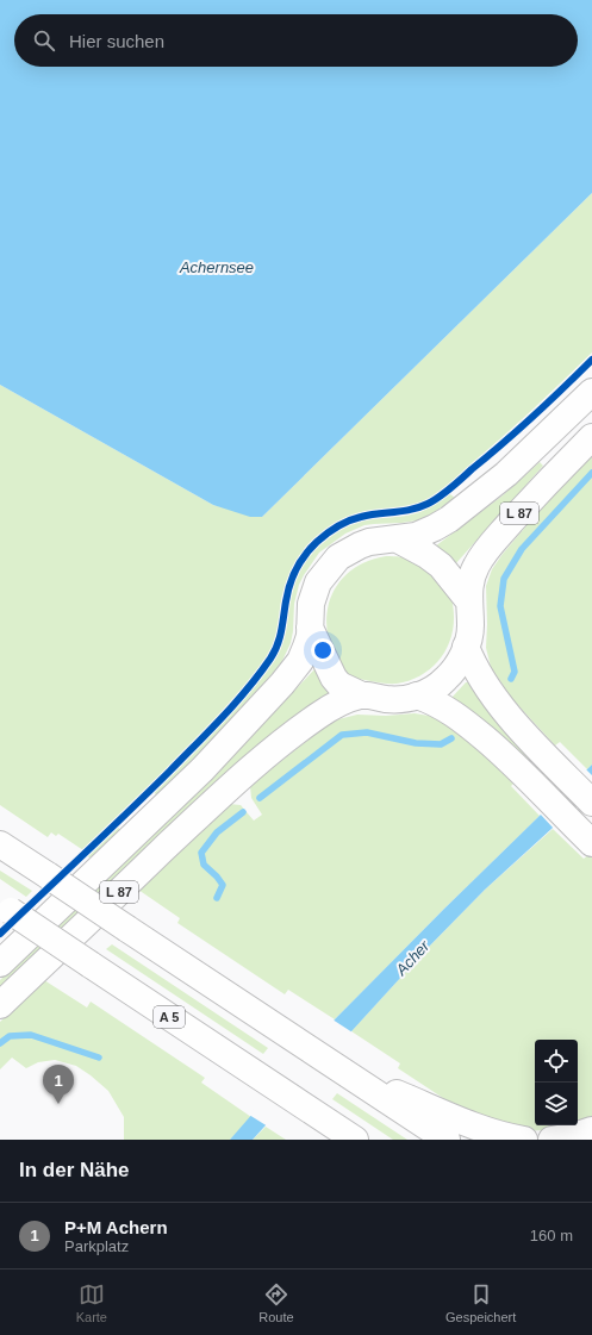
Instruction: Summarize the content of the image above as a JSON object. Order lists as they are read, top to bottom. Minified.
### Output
{"streets":{"main road":["L 87","A 5"]},"water":["Achernsee","Acher"],"page":{"search":"Hier suchen","pins":"1","heading":"In der Nähe","list":[{"mark":"1","name":"P+M Achern","note":"Parkplatz","value":"160 m"}],"nav":["Karte","Route","Gespeichert"]}}
